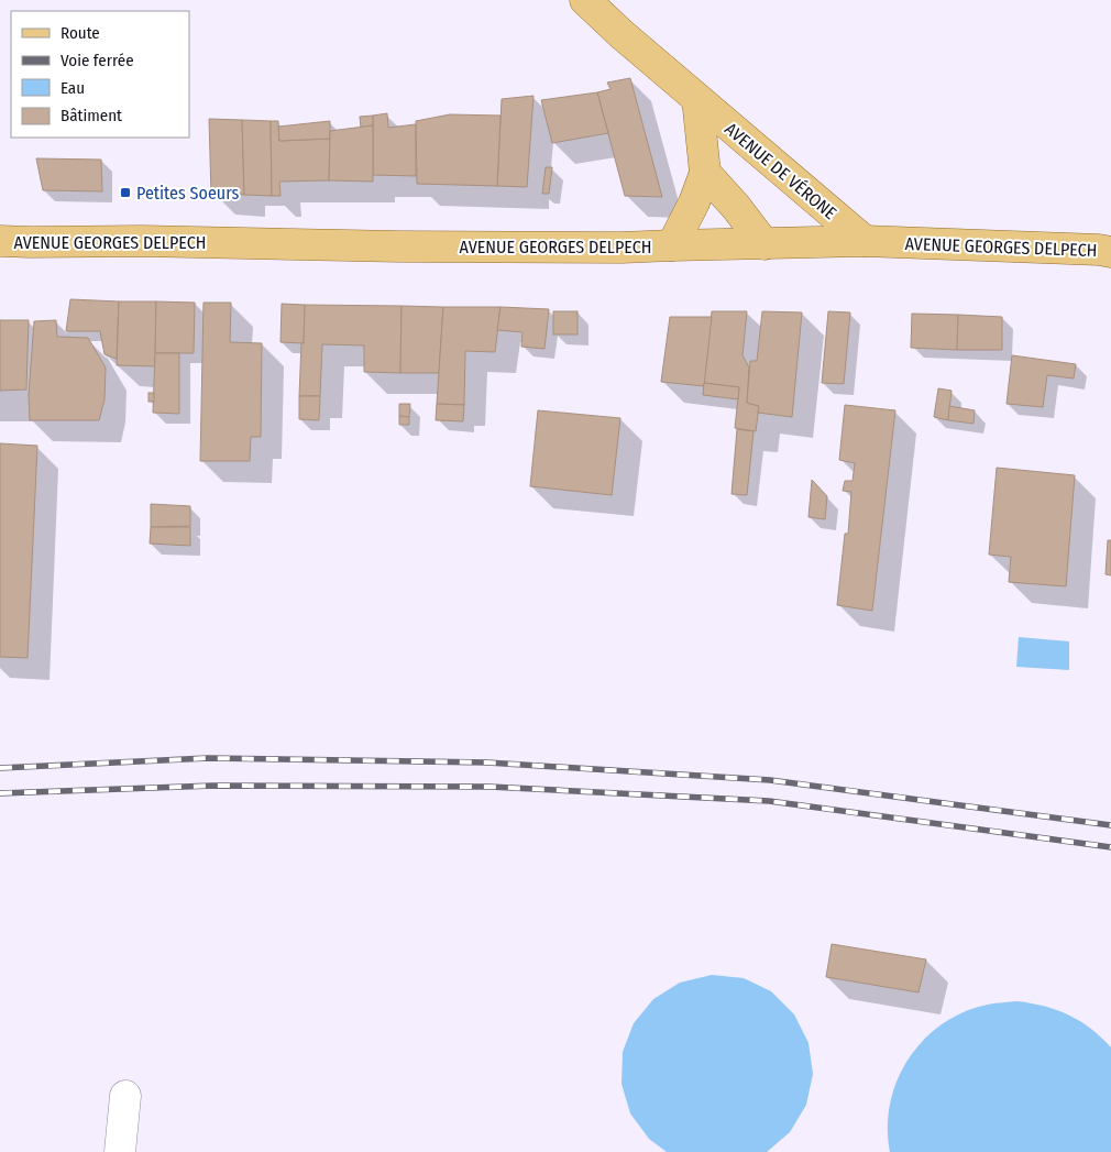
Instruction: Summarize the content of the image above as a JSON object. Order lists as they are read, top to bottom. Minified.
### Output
{"streets":{"main road":["AVENUE DE VÉRONE","AVENUE GEORGES DELPECH"]},"crossings":[["AVENUE DE VÉRONE","AVENUE GEORGES DELPECH"]],"places":{"transit":["Petites Soeurs"]},"legend":["Route","Voie ferrée","Eau","Bâtiment"]}
